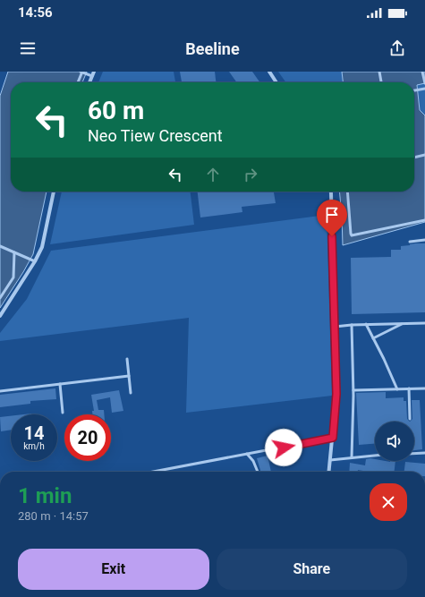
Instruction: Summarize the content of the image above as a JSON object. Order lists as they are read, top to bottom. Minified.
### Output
{"page":{"status":"14:56","header":"Beeline","turn":["60 m","Neo Tiew Crescent"],"speed":"14 km/h","limit":"20","heading":["1 min","280 m · 14:57"],"buttons":["Exit","Share"]}}
